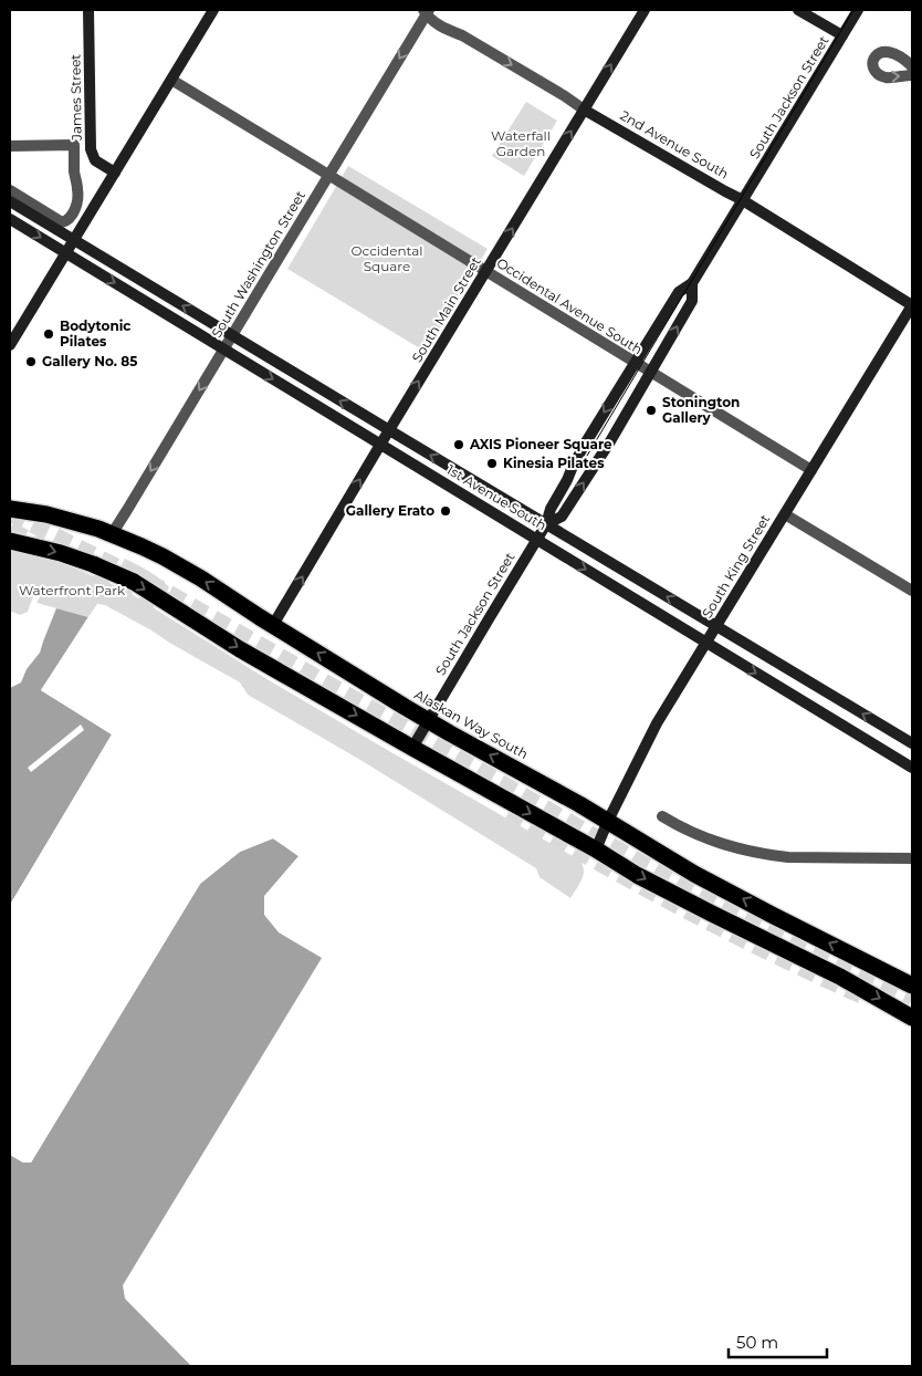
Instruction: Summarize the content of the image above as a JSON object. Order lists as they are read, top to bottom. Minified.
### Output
{"streets":{"highway":["Alaskan Way South"],"main road":["James Street","South Jackson Street","2nd Avenue South","South Main Street","1st Avenue South","South King Street"],"street":["South Washington Street","Occidental Avenue South"]},"crossings":[["South Jackson Street","2nd Avenue South"],["South Jackson Street","Occidental Avenue South"],["South Jackson Street","1st Avenue South"],["South Jackson Street","Alaskan Way South"],["2nd Avenue South","South Washington Street"],["2nd Avenue South","South Main Street"],["2nd Avenue South","South King Street"],["South Washington Street","Occidental Avenue South"],["South Washington Street","1st Avenue South"],["South Washington Street","Alaskan Way South"],["Occidental Avenue South","South Main Street"],["Occidental Avenue South","South King Street"],["South Main Street","1st Avenue South"],["South Main Street","Alaskan Way South"],["1st Avenue South","South King Street"],["South King Street","Alaskan Way South"]],"one_way":["South Washington Street","South Main Street"],"parks":["Waterfall Garden","Occidental Square","Waterfront Park"],"places":["Bodytonic Pilates","Gallery No. 85","Stonington Gallery","AXIS Pioneer Square","Kinesia Pilates","Gallery Erato"],"scale_bar":"50 m"}
